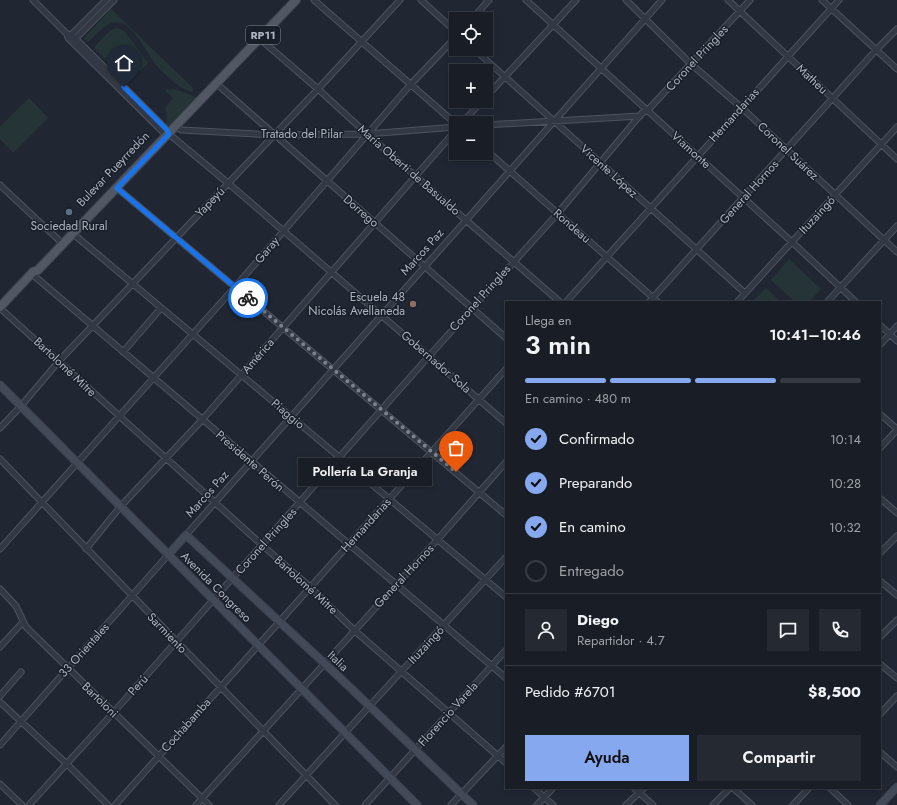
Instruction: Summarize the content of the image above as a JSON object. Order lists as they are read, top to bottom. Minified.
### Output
{"streets":{"main road":["RP11","Bulevar Pueyrredón"],"street":["Coronel Pringles","Matheu","Hernandarias","Tratado del Pilar","Viamonte","Coronel Suárez","María Oberti de Basualdo","Vicente López","General Hornos","Yapeyú","Dorrego","Ituzaingó","Rondeau","Garay","Marcos Paz","América","Gobernador Sola","Bartolomé Mitre","Piaggio","Presidente Perón","Avenida Congreso","Sarmiento","33 Orientales","Italia","Perú","Bartoloni","Florencio Varela","Cochabamba"]},"crossings":[["Coronel Pringles","Matheu"],["Coronel Pringles","Viamonte"],["Coronel Pringles","Coronel Suárez"],["Coronel Pringles","María Oberti de Basualdo"],["Coronel Pringles","Vicente López"],["Coronel Pringles","Dorrego"],["Coronel Pringles","Rondeau"],["Coronel Pringles","Gobernador Sola"],["Coronel Pringles","Bartolomé Mitre"],["Coronel Pringles","Piaggio"],["Coronel Pringles","Presidente Perón"],["Coronel Pringles","Avenida Congreso"],["Coronel Pringles","Italia"],["Coronel Pringles","Perú"],["Matheu","Hernandarias"],["Matheu","General Hornos"],["Matheu","Ituzaingó"],["Hernandarias","Viamonte"],["Hernandarias","Coronel Suárez"],["Hernandarias","Vicente López"],["Hernandarias","Rondeau"],["Hernandarias","Gobernador Sola"],["Hernandarias","Bartolomé Mitre"],["Hernandarias","Piaggio"],["Hernandarias","Presidente Perón"],["Hernandarias","Avenida Congreso"],["Hernandarias","Italia"],["Hernandarias","Cochabamba"],["Tratado del Pilar","Bulevar Pueyrredón"],["Tratado del Pilar","María Oberti de Basualdo"],["Tratado del Pilar","Yapeyú"],["Tratado del Pilar","Dorrego"],["Tratado del Pilar","Garay"],["Tratado del Pilar","Gobernador Sola"],["Viamonte","General Hornos"],["Viamonte","Ituzaingó"],["Viamonte","Marcos Paz"],["Coronel Suárez","General Hornos"],["Coronel Suárez","Ituzaingó"],["Coronel Suárez","Marcos Paz"],["Bulevar Pueyrredón","María Oberti de Basualdo"],["Bulevar Pueyrredón","Dorrego"],["Bulevar Pueyrredón","Gobernador Sola"],["Bulevar Pueyrredón","Bartolomé Mitre"],["Bulevar Pueyrredón","Piaggio"],["Bulevar Pueyrredón","Presidente Perón"],["María Oberti de Basualdo","Yapeyú"],["María Oberti de Basualdo","Garay"],["María Oberti de Basualdo","Marcos Paz"],["María Oberti de Basualdo","América"],["Vicente López","General Hornos"],["Vicente López","Ituzaingó"],["Vicente López","Marcos Paz"],["General Hornos","Rondeau"],["General Hornos","Bartolomé Mitre"],["General Hornos","Piaggio"],["General Hornos","Presidente Perón"],["General Hornos","Avenida Congreso"],["General Hornos","Sarmiento"],["General Hornos","Italia"],["General Hornos","Bartoloni"],["Yapeyú","Dorrego"],["Yapeyú","Gobernador Sola"],["Yapeyú","Bartolomé Mitre"],["Yapeyú","Piaggio"],["Yapeyú","Presidente Perón"],["Yapeyú","Avenida Congreso"],["Dorrego","Garay"],["Dorrego","Marcos Paz"],["Dorrego","América"],["Ituzaingó","Bartolomé Mitre"],["Ituzaingó","Piaggio"],["Ituzaingó","Presidente Perón"],["Ituzaingó","Avenida Congreso"],["Ituzaingó","Sarmiento"],["Ituzaingó","Italia"],["Rondeau","Marcos Paz"],["Garay","Gobernador Sola"],["Garay","Bartolomé Mitre"],["Garay","Piaggio"],["Garay","Presidente Perón"],["Garay","Avenida Congreso"],["Garay","Sarmiento"],["Marcos Paz","Gobernador Sola"],["Marcos Paz","Bartolomé Mitre"],["Marcos Paz","Piaggio"],["Marcos Paz","Presidente Perón"],["Marcos Paz","Avenida Congreso"],["Marcos Paz","33 Orientales"],["Marcos Paz","Italia"],["América","Gobernador Sola"],["América","Bartolomé Mitre"],["América","Piaggio"],["América","Presidente Perón"],["América","Avenida Congreso"],["América","Sarmiento"],["Bartolomé Mitre","Florencio Varela"],["Presidente Perón","Florencio Varela"],["Avenida Congreso","33 Orientales"],["Avenida Congreso","Perú"],["Avenida Congreso","Florencio Varela"],["Avenida Congreso","Cochabamba"],["Sarmiento","33 Orientales"],["Sarmiento","Perú"],["Sarmiento","Cochabamba"],["33 Orientales","Bartoloni"],["Italia","Florencio Varela"],["Perú","Bartoloni"],["Bartoloni","Cochabamba"]],"places":["Sociedad Rural","Escuela 48 Nicolás Avellaneda","Pollería La Granja"],"page":{"map_buttons":["+","−"],"heading":["3 min","Llega en","10:41–10:46"],"panel":["Diego","Repartidor · 4.7","Pedido #6701","$8,500"],"bar":"En camino · 480 m","list":[["Confirmado","10:14"],["Preparando","10:28"],["En camino","10:32"],"Entregado"],"bubble":"Pollería La Granja","buttons":["Ayuda","Compartir"]}}
